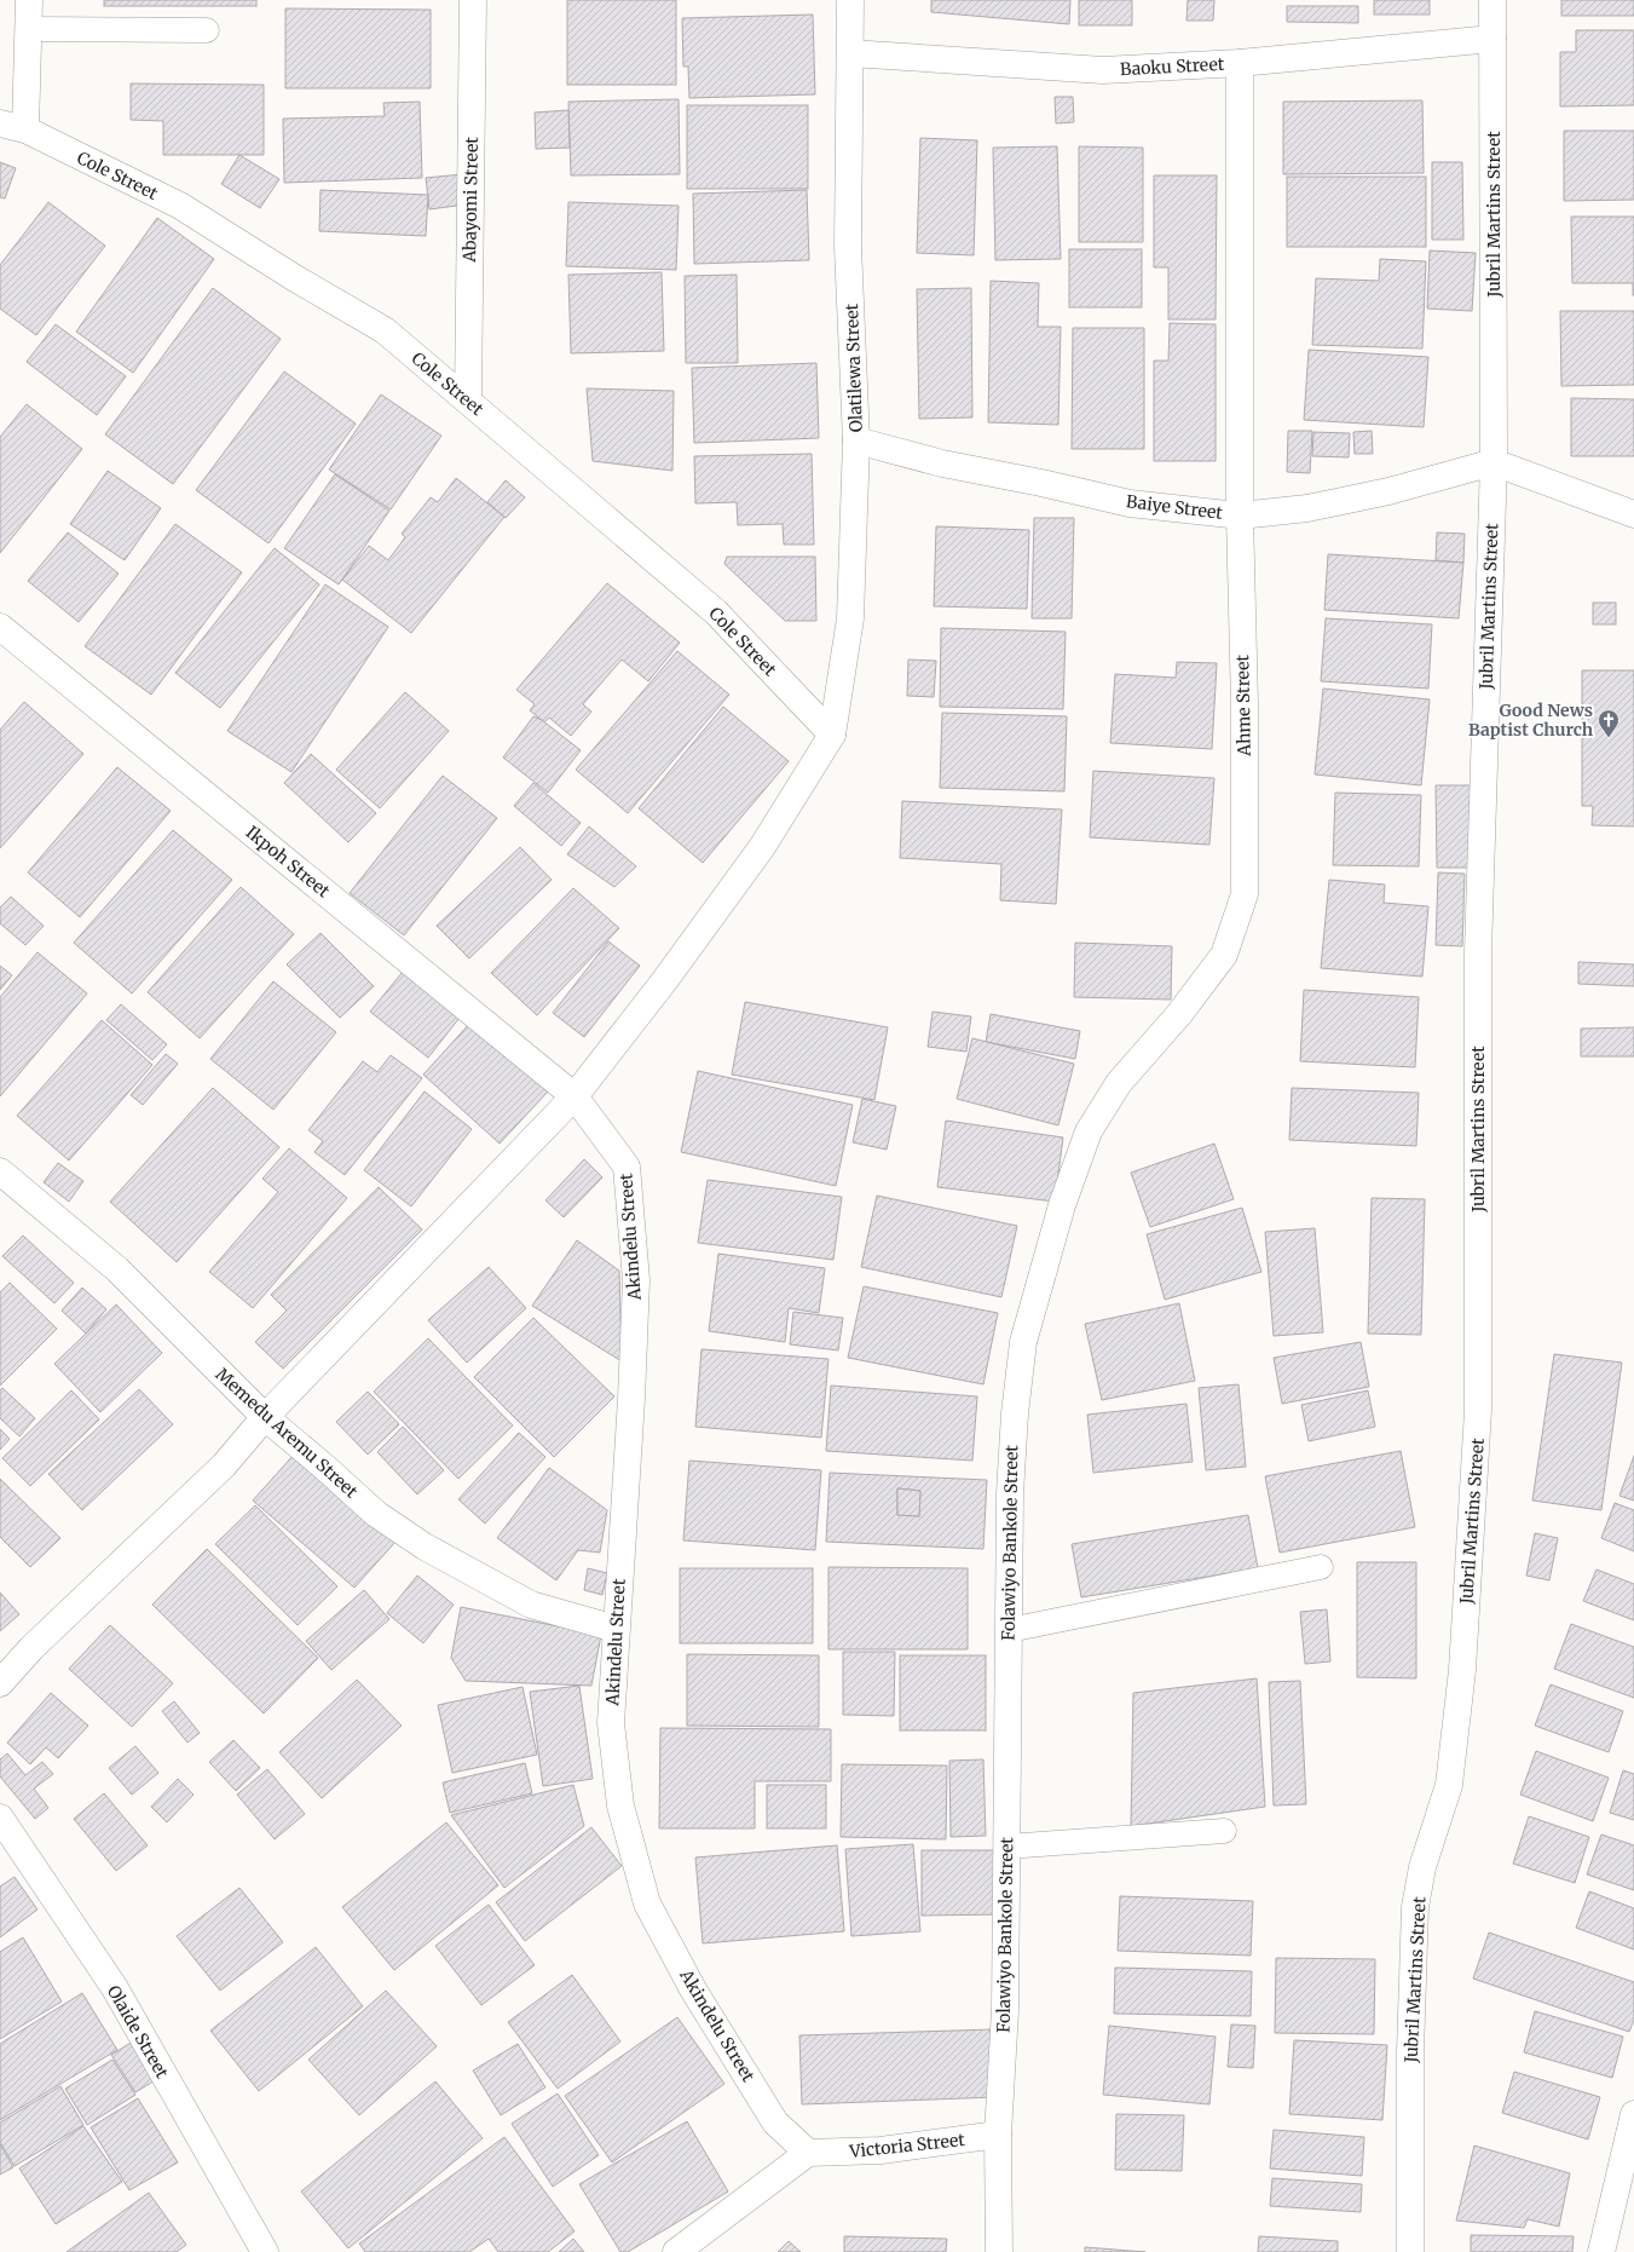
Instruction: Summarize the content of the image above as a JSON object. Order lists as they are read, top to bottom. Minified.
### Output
{"streets":{"street":["Baoku Street","Cole Street","Abayomi Street","Jubril Martins Street","Olatilewa Street","Baiye Street","Ahme Street","Ikpoh Street","Akindelu Street","Memedu Aremu Street","Folawiyo Bankole Street","Olaide Street","Victoria Street"]},"crossings":[["Baoku Street","Jubril Martins Street"],["Baoku Street","Olatilewa Street"],["Baoku Street","Ahme Street"],["Cole Street","Abayomi Street"],["Cole Street","Olatilewa Street"],["Jubril Martins Street","Baiye Street"],["Olatilewa Street","Baiye Street"],["Baiye Street","Ahme Street"],["Ahme Street","Folawiyo Bankole Street"],["Ikpoh Street","Akindelu Street"],["Akindelu Street","Memedu Aremu Street"],["Akindelu Street","Victoria Street"],["Folawiyo Bankole Street","Victoria Street"]],"places":{"church":["Good News Baptist Church"]}}
